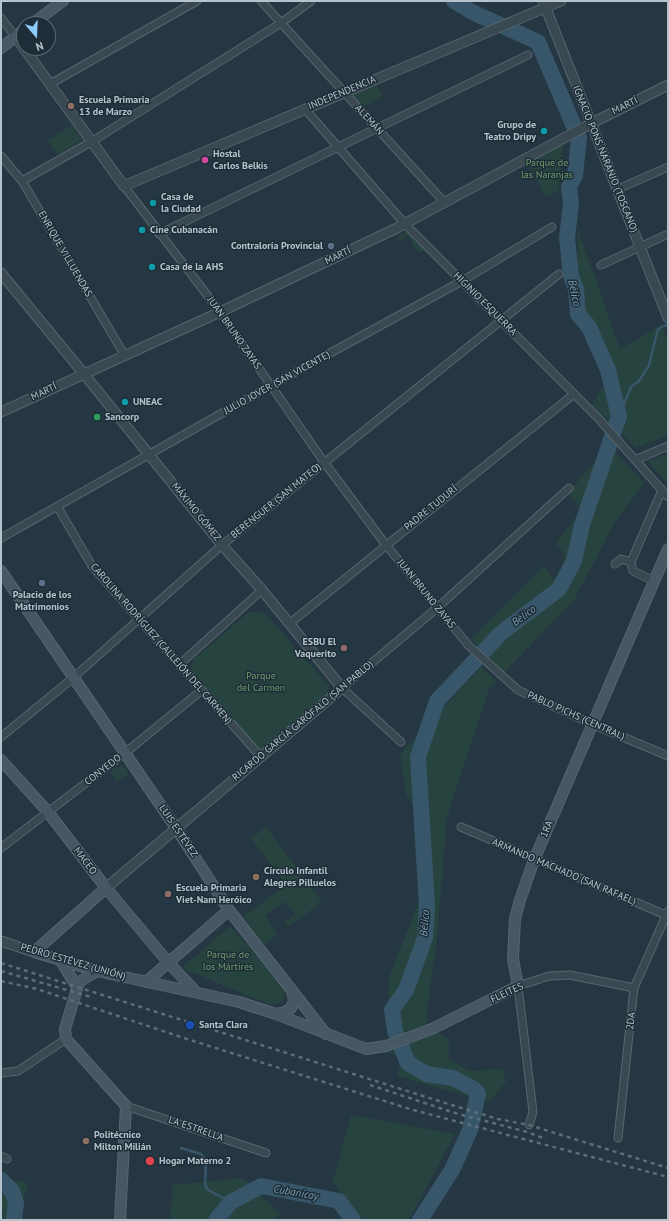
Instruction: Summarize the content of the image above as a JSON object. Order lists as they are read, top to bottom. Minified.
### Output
{"streets":{"main road":["RICARDO GARCÍA GARÓFALO (SAN PABLO)","1RA","LUIS ESTÉVEZ","MACEO","PEDRO ESTÉVEZ (UNIÓN)","FLEITES"],"street":["INDEPENDENCIA","MARTÍ","ALEMÁN","IGNACIO PONS NARANJO (TOSCANO)","ENRIQUE VILLUENDAS","HIGINIO ESQUERRA","JUAN BRUNO ZAYAS","JULIO JOVER (SAN VICENTE)","BERENGUER (SAN MATEO)","PADRE TUDURÍ","MÁXIMO GÓMEZ","CAROLINA RODRÍGUEZ (CALLEJÓN DEL CARMEN)","PABLO PICHS (CENTRAL)","CONYEDO","ARMANDO MACHADO (SAN RAFAEL)","2DA","LA ESTRELLA"]},"crossings":[["INDEPENDENCIA","ALEMÁN"],["INDEPENDENCIA","IGNACIO PONS NARANJO (TOSCANO)"],["INDEPENDENCIA","HIGINIO ESQUERRA"],["INDEPENDENCIA","JUAN BRUNO ZAYAS"],["MARTÍ","ALEMÁN"],["MARTÍ","IGNACIO PONS NARANJO (TOSCANO)"],["MARTÍ","ENRIQUE VILLUENDAS"],["MARTÍ","HIGINIO ESQUERRA"],["MARTÍ","JUAN BRUNO ZAYAS"],["MARTÍ","MÁXIMO GÓMEZ"],["HIGINIO ESQUERRA","JULIO JOVER (SAN VICENTE)"],["HIGINIO ESQUERRA","BERENGUER (SAN MATEO)"],["HIGINIO ESQUERRA","PADRE TUDURÍ"],["JUAN BRUNO ZAYAS","JULIO JOVER (SAN VICENTE)"],["JUAN BRUNO ZAYAS","BERENGUER (SAN MATEO)"],["JUAN BRUNO ZAYAS","PADRE TUDURÍ"],["JUAN BRUNO ZAYAS","PABLO PICHS (CENTRAL)"],["JUAN BRUNO ZAYAS","RICARDO GARCÍA GARÓFALO (SAN PABLO)"],["JULIO JOVER (SAN VICENTE)","MÁXIMO GÓMEZ"],["JULIO JOVER (SAN VICENTE)","CAROLINA RODRÍGUEZ (CALLEJÓN DEL CARMEN)"],["BERENGUER (SAN MATEO)","MÁXIMO GÓMEZ"],["BERENGUER (SAN MATEO)","CAROLINA RODRÍGUEZ (CALLEJÓN DEL CARMEN)"],["BERENGUER (SAN MATEO)","LUIS ESTÉVEZ"],["PADRE TUDURÍ","MÁXIMO GÓMEZ"],["MÁXIMO GÓMEZ","RICARDO GARCÍA GARÓFALO (SAN PABLO)"],["CAROLINA RODRÍGUEZ (CALLEJÓN DEL CARMEN)","RICARDO GARCÍA GARÓFALO (SAN PABLO)"],["CAROLINA RODRÍGUEZ (CALLEJÓN DEL CARMEN)","CONYEDO"],["PABLO PICHS (CENTRAL)","1RA"],["RICARDO GARCÍA GARÓFALO (SAN PABLO)","LUIS ESTÉVEZ"],["RICARDO GARCÍA GARÓFALO (SAN PABLO)","MACEO"],["RICARDO GARCÍA GARÓFALO (SAN PABLO)","PEDRO ESTÉVEZ (UNIÓN)"],["CONYEDO","LUIS ESTÉVEZ"],["CONYEDO","MACEO"],["1RA","ARMANDO MACHADO (SAN RAFAEL)"],["1RA","FLEITES"],["LUIS ESTÉVEZ","FLEITES"],["ARMANDO MACHADO (SAN RAFAEL)","2DA"],["FLEITES","2DA"]],"water":["Bélico","Cubanicay"],"parks":["Parque de las Naranjas","Parque del Carmen","Parque de los Mártires"],"places":["Escuela Primaria 13 de Marzo","Grupo de Teatro Dripy","Hostal Carlos Belkis","Casa de la Ciudad","Cine Cubanacán","Contraloría Provincial","Casa de la AHS","UNEAC","Sancorp","Palacio de los Matrimonios","ESBU El Vaquerito","Círculo Infantil Alegres Pilluelos","Escuela Primaria Viet-Nam Heróico","Santa Clara","Politécnico Milton Milián","Hogar Materno 2"],"north":"bottom"}
